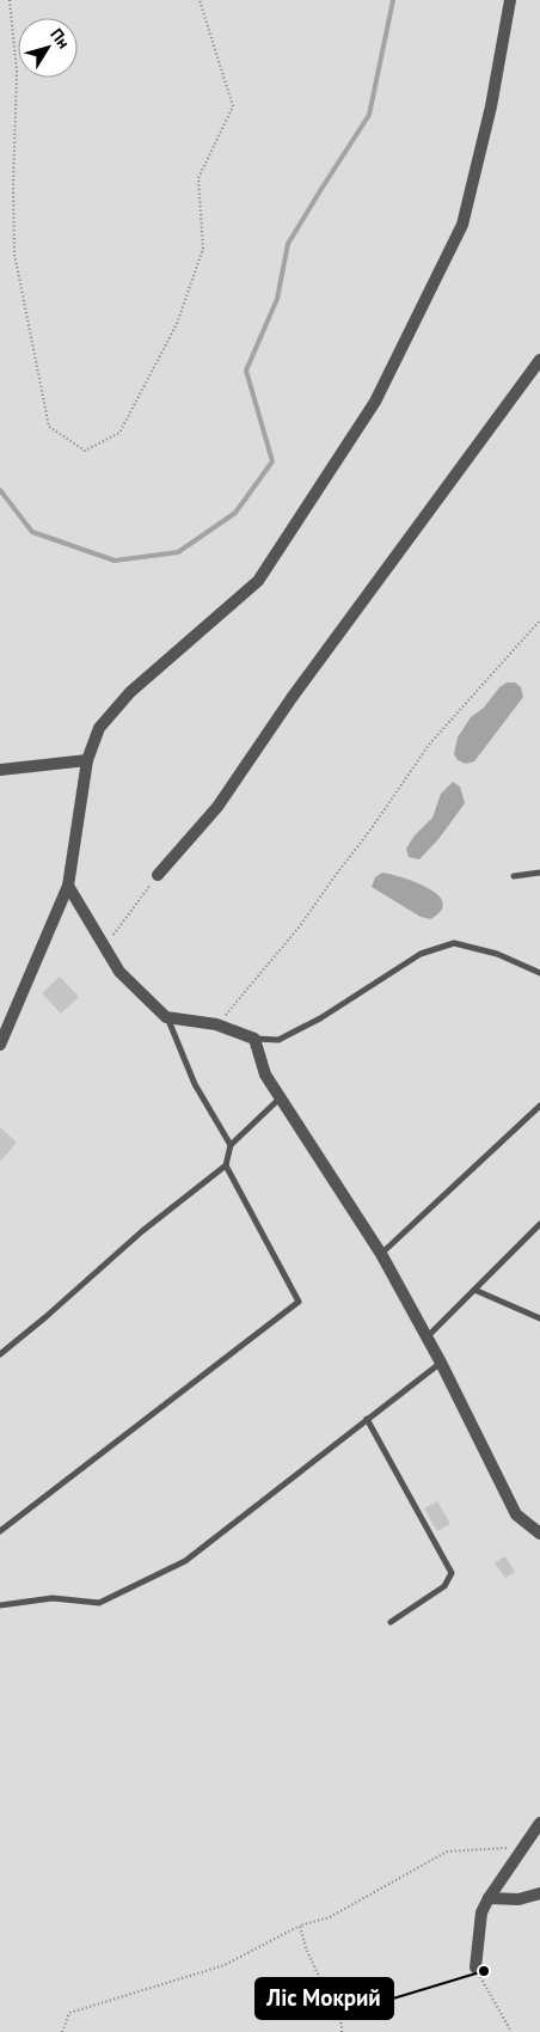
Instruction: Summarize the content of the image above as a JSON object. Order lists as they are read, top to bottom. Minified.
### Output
{"places":["Ліс Мокрий"],"north":"top right"}
